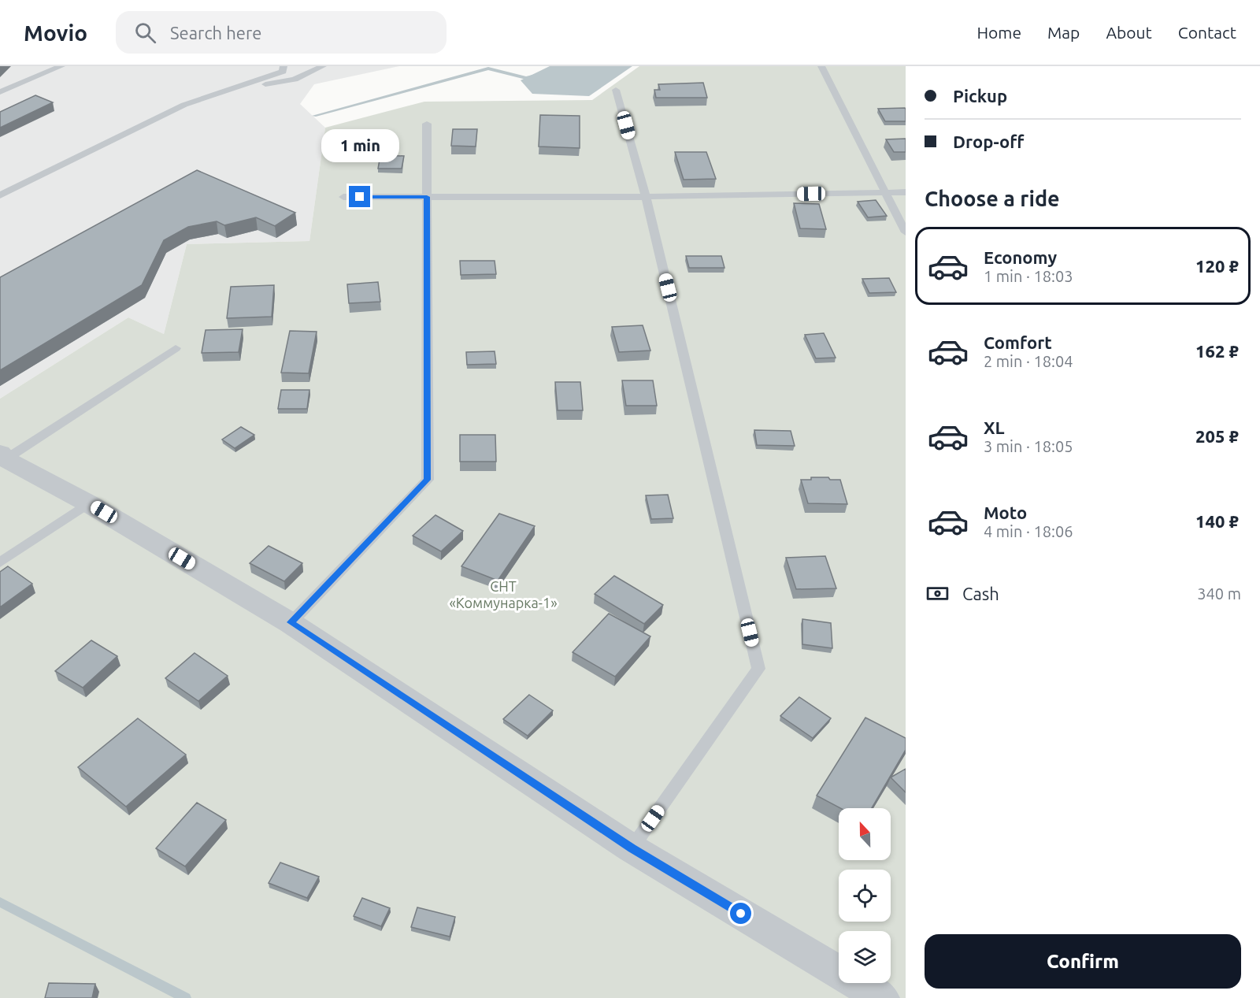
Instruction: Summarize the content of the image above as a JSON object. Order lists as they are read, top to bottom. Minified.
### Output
{"parks":["СНТ «Коммунарка-1»"],"north":"top","page":{"header":"Movio","search":"Search here","nav":["Home","Map","About","Contact"],"banner":["Pickup","Drop-off"],"bubble":"1 min","heading":"Choose a ride","list":[{"name":"Economy","note":"1 min · 18:03","value":"120 ₽"},{"name":"Comfort","note":"2 min · 18:04","value":"162 ₽"},{"name":"XL","note":"3 min · 18:05","value":"205 ₽"},{"name":"Moto","note":"4 min · 18:06","value":"140 ₽"}],"pay":["Cash","340 m"],"buttons":"Confirm"}}
